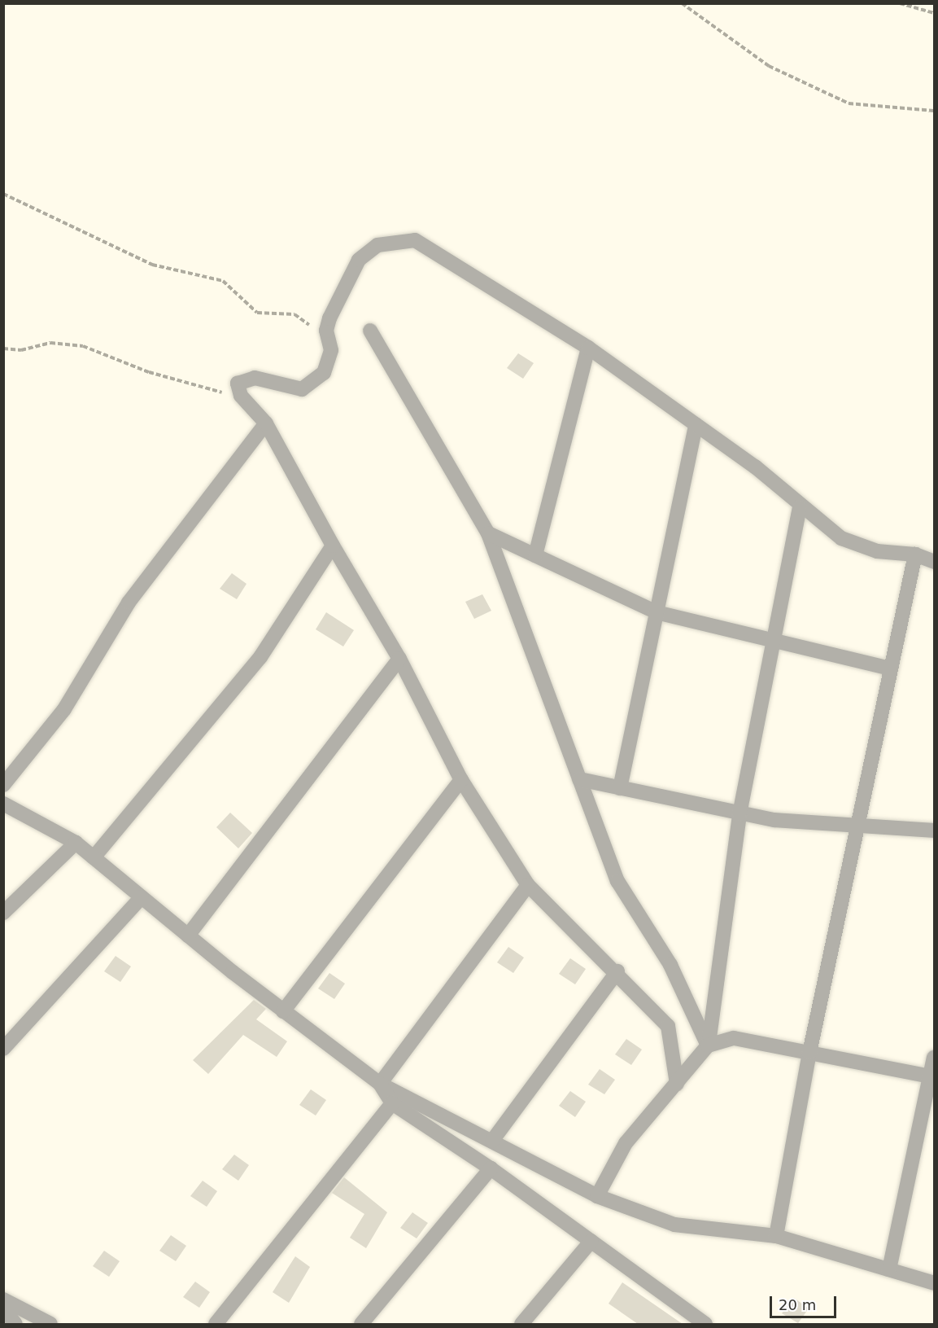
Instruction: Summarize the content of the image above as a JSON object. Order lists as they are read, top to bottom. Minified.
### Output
{"scale_bar":"20 m"}
